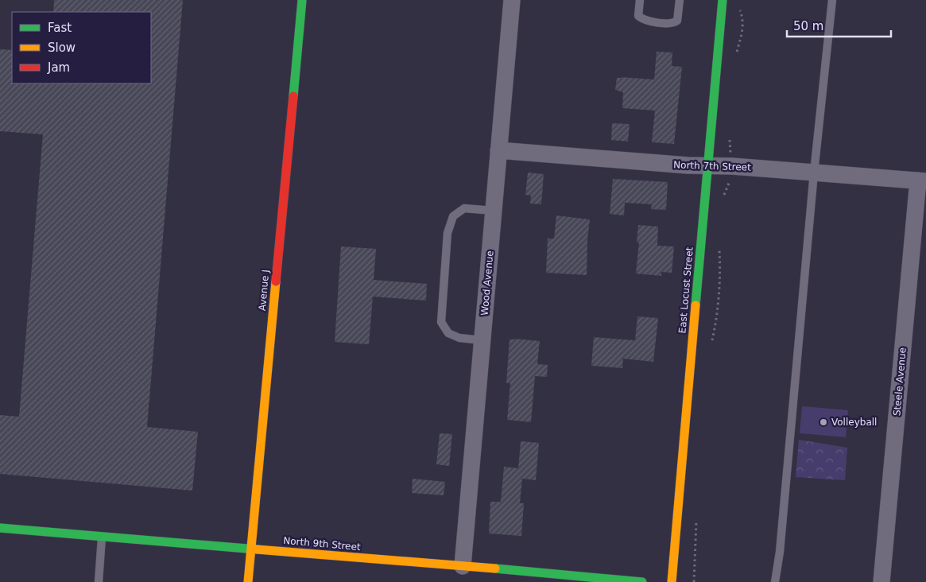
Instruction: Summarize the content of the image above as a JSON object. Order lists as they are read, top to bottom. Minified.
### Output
{"streets":{"street":["North 7th Street","Wood Avenue","Avenue J","East Locust Street","Steele Avenue","North 9th Street"]},"crossings":[["North 7th Street","Wood Avenue"],["North 7th Street","East Locust Street"],["North 7th Street","Steele Avenue"],["Wood Avenue","North 9th Street"],["Avenue J","North 9th Street"]],"places":["Volleyball"],"legend":["Fast","Slow","Jam"],"scale_bar":"50 m"}
